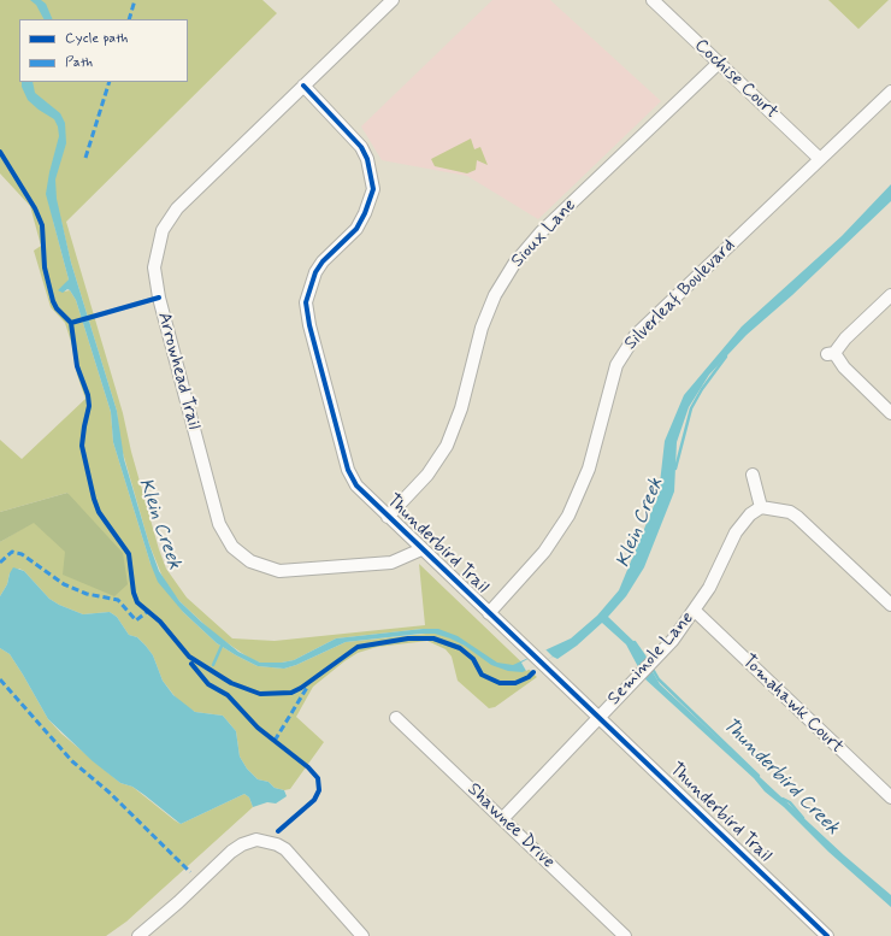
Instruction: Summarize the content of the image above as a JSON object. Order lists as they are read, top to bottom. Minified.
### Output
{"streets":{"street":["Cochise Court","Sioux Lane","Silverleaf Boulevard","Arrowhead Trail","Thunderbird Trail","Seminole Lane","Tomahawk Court","Shawnee Drive"]},"crossings":[["Cochise Court","Sioux Lane"],["Cochise Court","Silverleaf Boulevard"],["Sioux Lane","Thunderbird Trail"],["Silverleaf Boulevard","Thunderbird Trail"],["Arrowhead Trail","Thunderbird Trail"],["Thunderbird Trail","Seminole Lane"],["Seminole Lane","Tomahawk Court"],["Seminole Lane","Shawnee Drive"]],"water":["Klein Creek","Thunderbird Creek"],"legend":["Cycle path","Path"]}
